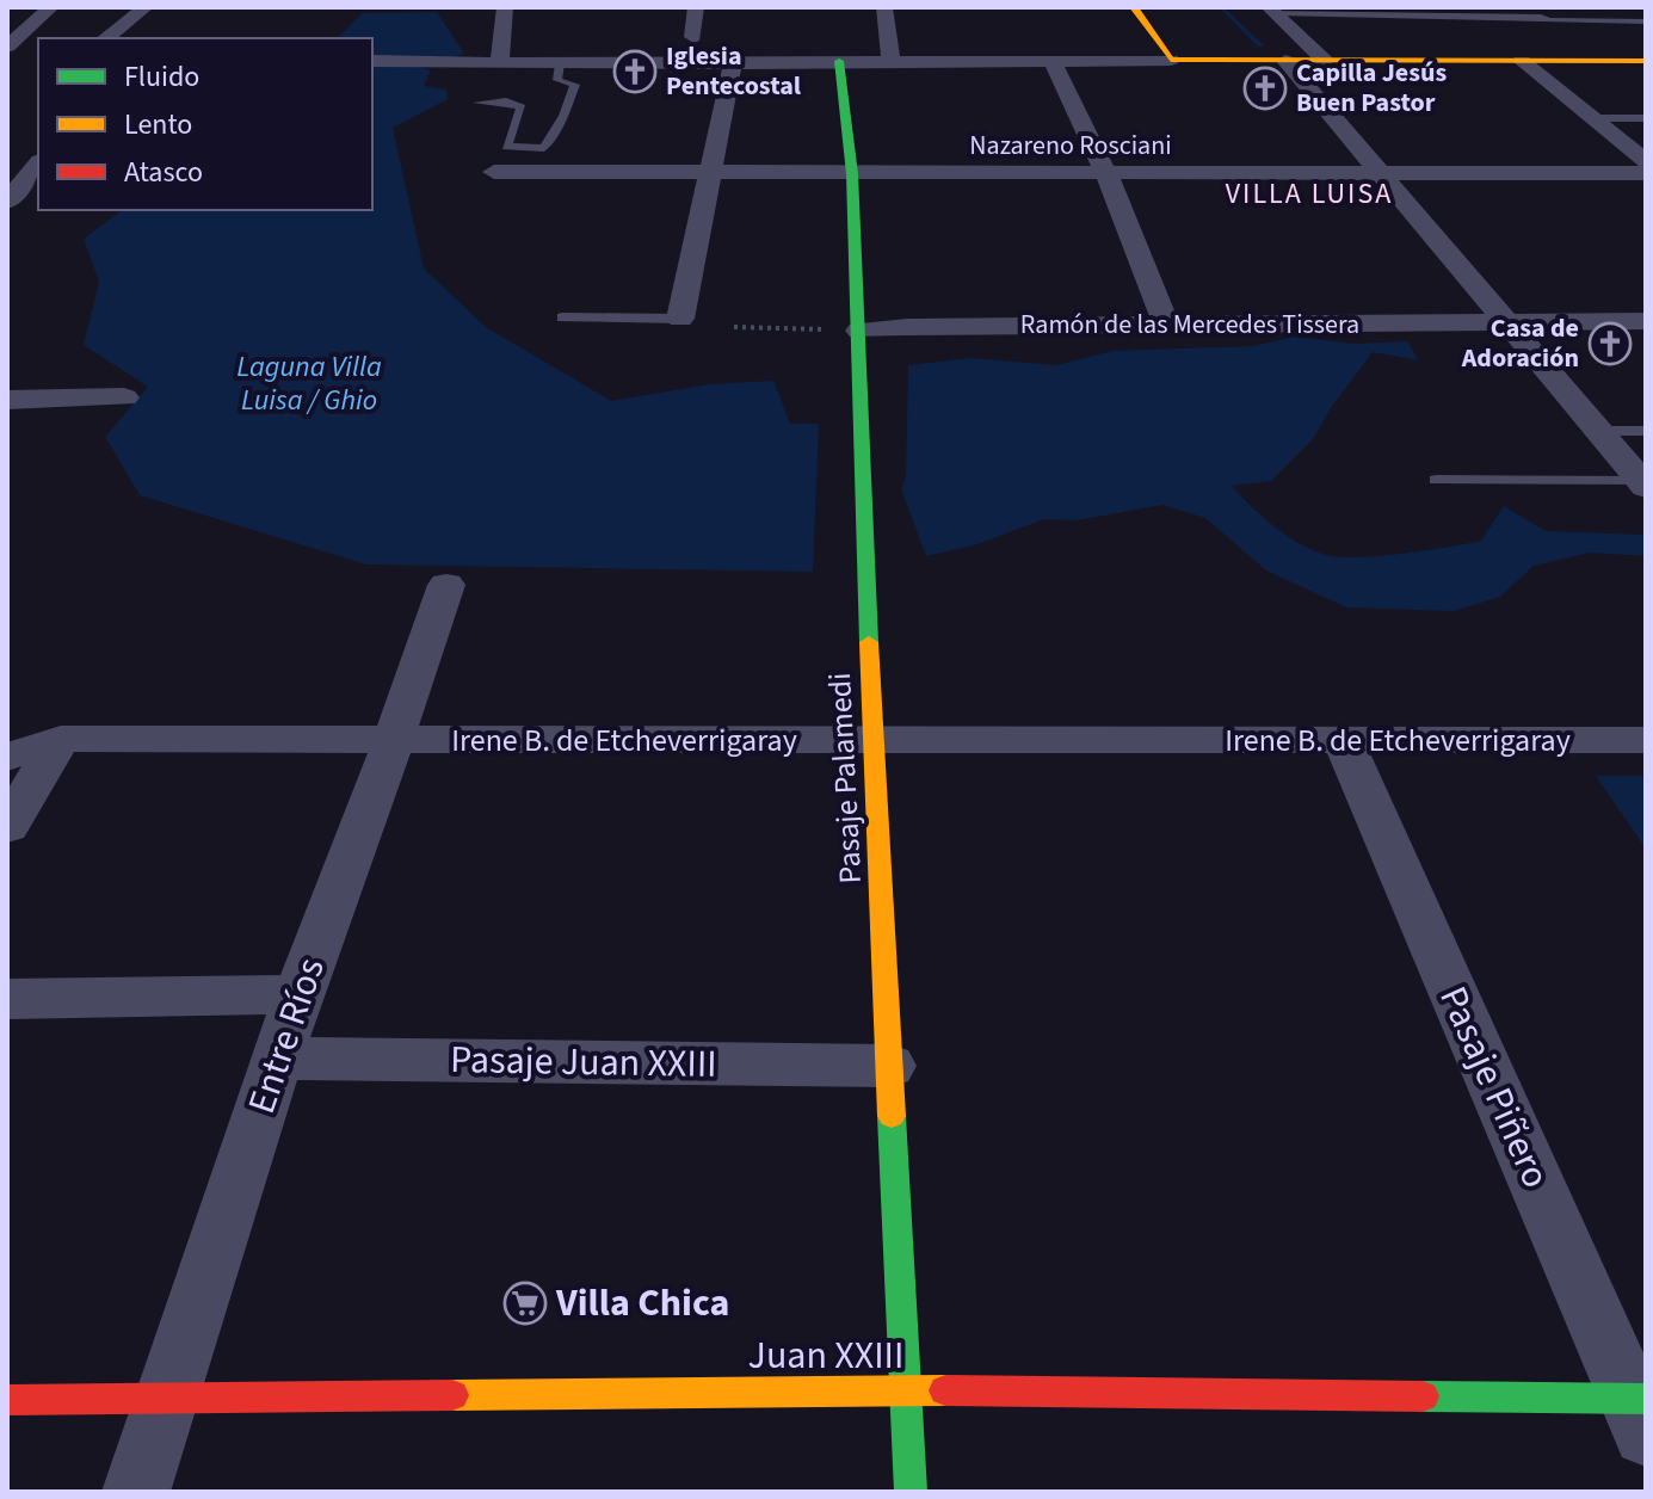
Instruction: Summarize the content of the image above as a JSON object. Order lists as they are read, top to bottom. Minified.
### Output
{"streets":{"street":["Nazareno Rosciani","Ramón de las Mercedes Tissera","Irene B. de Etcheverrigaray","Pasaje Palamedi","Entre Ríos","Pasaje Juan XXIII","Pasaje Piñero","Juan XXIII"]},"crossings":[["Nazareno Rosciani","Pasaje Palamedi"],["Ramón de las Mercedes Tissera","Pasaje Palamedi"],["Irene B. de Etcheverrigaray","Pasaje Palamedi"],["Irene B. de Etcheverrigaray","Entre Ríos"],["Irene B. de Etcheverrigaray","Pasaje Piñero"],["Pasaje Palamedi","Pasaje Juan XXIII"],["Pasaje Palamedi","Juan XXIII"],["Entre Ríos","Pasaje Juan XXIII"],["Entre Ríos","Juan XXIII"],["Pasaje Piñero","Juan XXIII"]],"districts":["VILLA LUISA"],"water":["Laguna Villa Luisa / Ghio"],"places":{"church":["Iglesia Pentecostal","Capilla Jesús Buen Pastor","Casa de Adoración"],"supermarket":["Villa Chica"]},"legend":["Fluido","Lento","Atasco"]}
